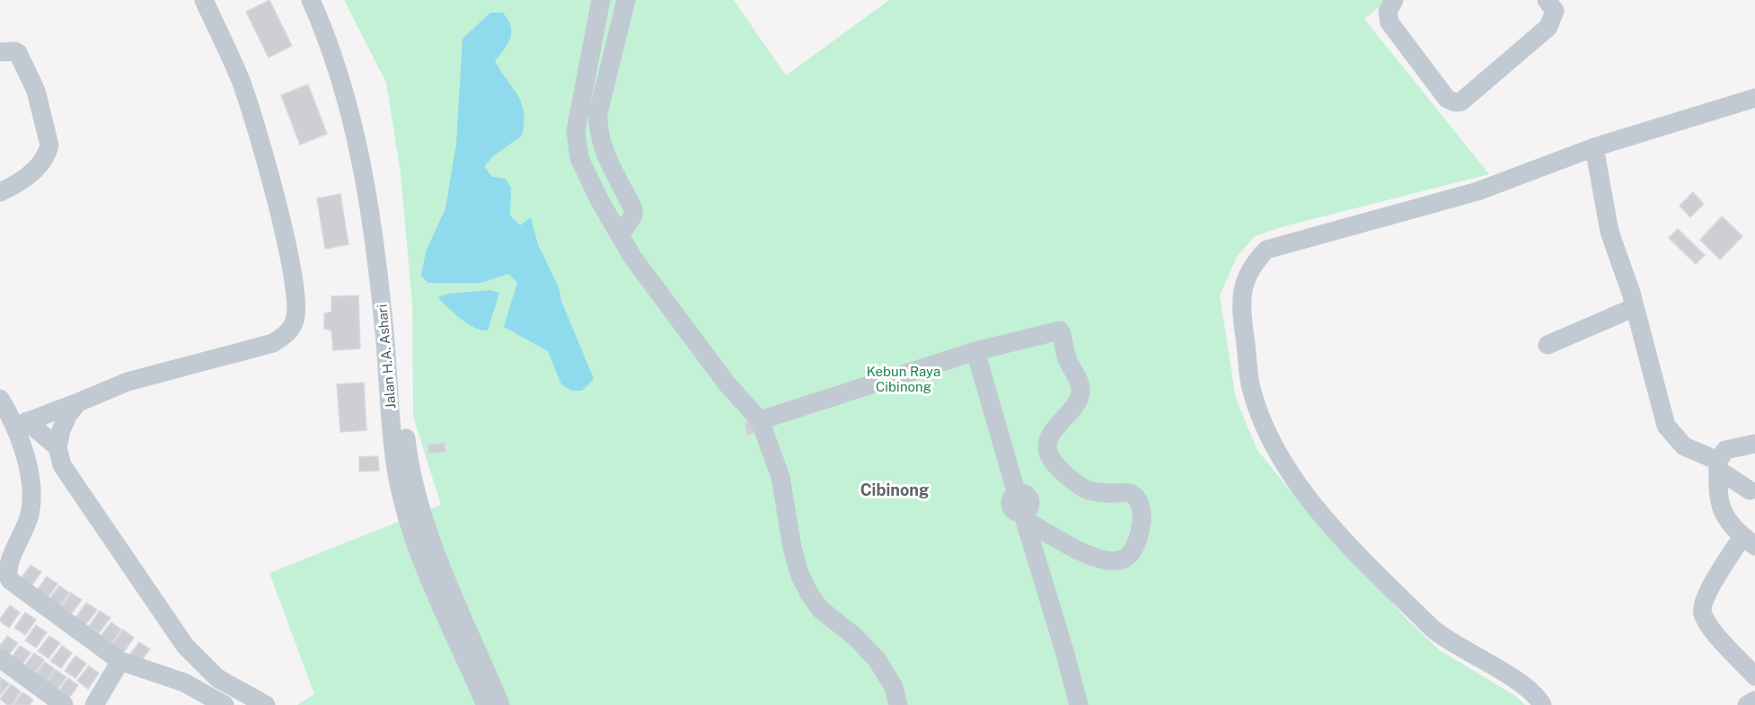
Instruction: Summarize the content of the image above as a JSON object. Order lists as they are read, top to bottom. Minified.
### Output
{"streets":{"street":["Jalan H.A. Ashari"]},"districts":["Cibinong"],"parks":["Kebun Raya Cibinong"]}
